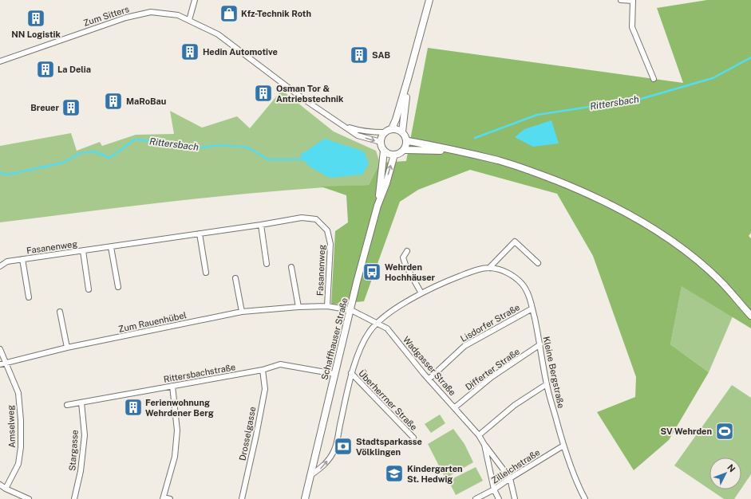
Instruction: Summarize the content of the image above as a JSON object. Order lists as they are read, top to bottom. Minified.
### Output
{"streets":{"street":["Zum Sitters","Fasanenweg","Zum Rauenhübel","Lisdorfer Straße","Schaffhauser Straße","Wadgasser Straße","Differter Straße","Kleine Bergstraße","Rittersbachstraße","Überherrner Straße","Amselweg","Drosselgasse","Stargasse","Zilleichstraße"]},"crossings":[["Zum Sitters","Schaffhauser Straße"],["Fasanenweg","Zum Rauenhübel"],["Zum Rauenhübel","Schaffhauser Straße"],["Zum Rauenhübel","Wadgasser Straße"],["Zum Rauenhübel","Amselweg"],["Lisdorfer Straße","Wadgasser Straße"],["Lisdorfer Straße","Kleine Bergstraße"],["Schaffhauser Straße","Wadgasser Straße"],["Schaffhauser Straße","Rittersbachstraße"],["Wadgasser Straße","Differter Straße"],["Wadgasser Straße","Kleine Bergstraße"],["Wadgasser Straße","Zilleichstraße"],["Differter Straße","Kleine Bergstraße"],["Kleine Bergstraße","Überherrner Straße"],["Kleine Bergstraße","Zilleichstraße"],["Rittersbachstraße","Drosselgasse"],["Rittersbachstraße","Stargasse"]],"water":["Rittersbach"],"places":{"shop":["Kfz-Technik Roth"],"building":["NN Logistik","Hedin Automotive","SAB","La Delia","Osman Tor & Antriebstechnik","MaRoBau","Breuer","Ferienwohnung Wehrdener Berg"],"bus stop":["Wehrden Hochhäuser"],"sports":["SV Wehrden"],"bank":["Stadtsparkasse Völklingen"],"school or university":["Kindergarten St. Hedwig"]},"north":"top right"}
